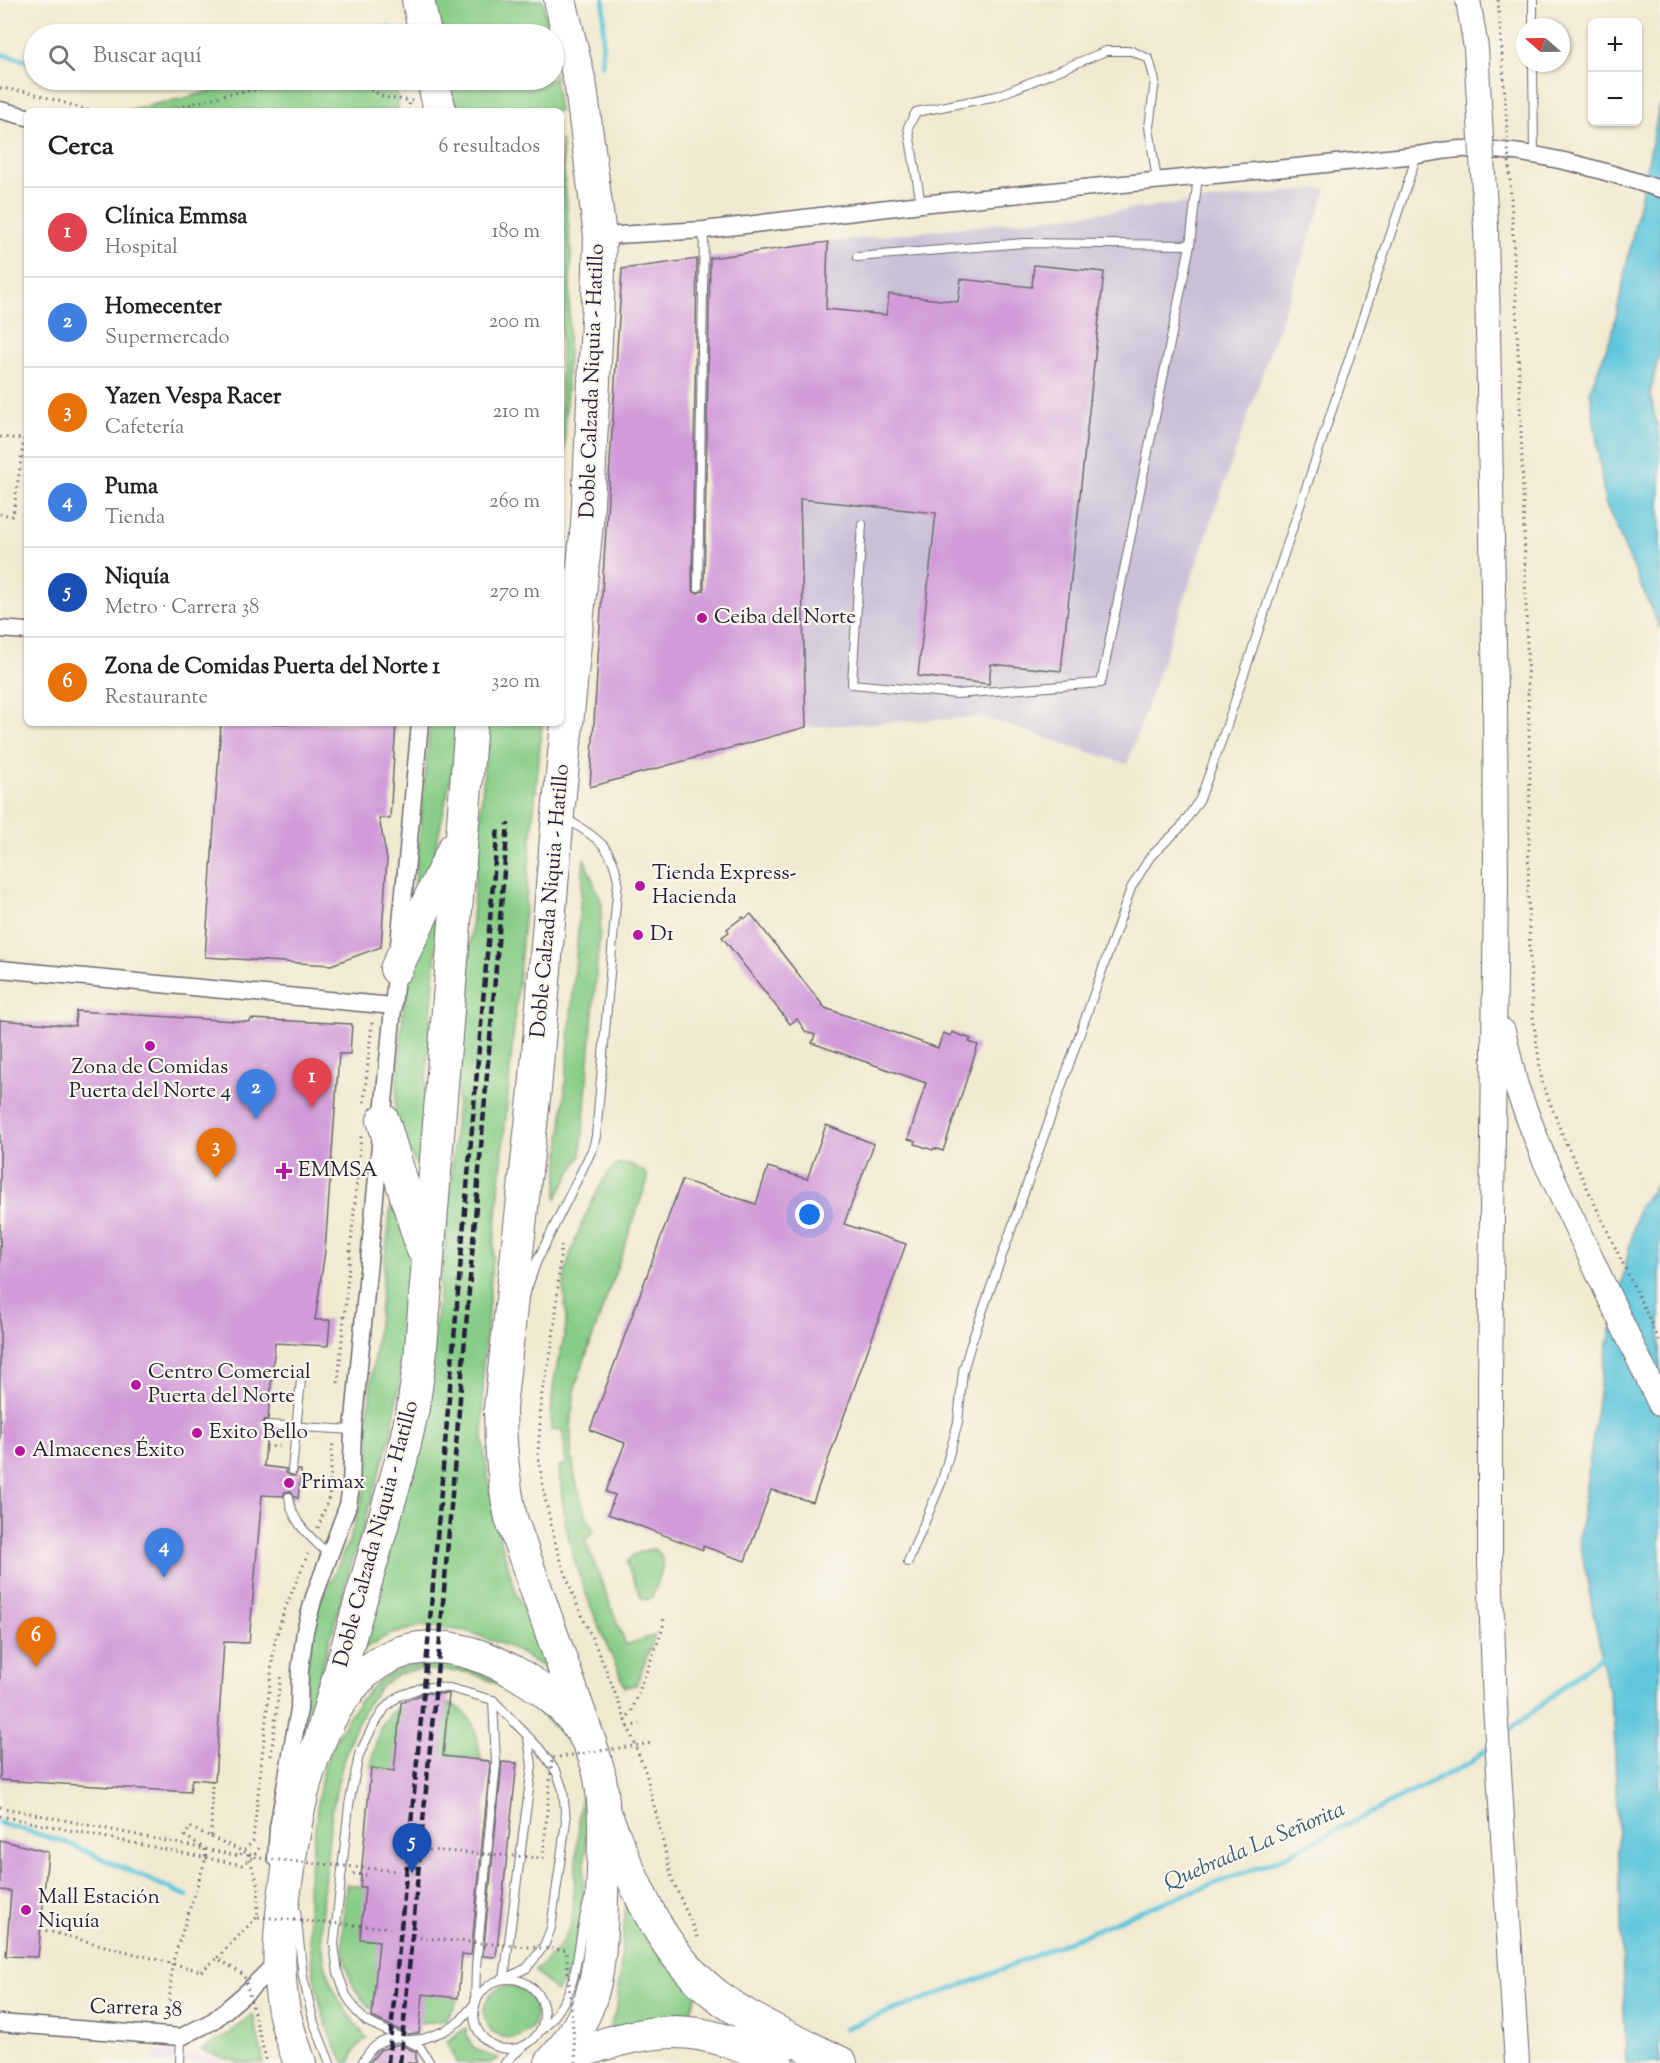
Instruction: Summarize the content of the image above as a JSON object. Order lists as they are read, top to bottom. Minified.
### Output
{"streets":{"highway":["Doble Calzada Niquia - Hatillo"],"street":["Carrera 38"]},"water":["Quebrada La Señorita"],"places":{"other":["Ceiba del Norte","Tienda Express- Hacienda","D1","Zona de Comidas Puerta del Norte 4","Centro Comercial Puerta del Norte","Exito Bello","Almacenes Éxito","Primax","Mall Estación Niquía"],"health":["EMMSA"]},"north":"left","page":{"map_buttons":["+","−"],"search":"Buscar aquí","heading":["Cerca","6 resultados"],"list":[{"mark":"1","name":"Clínica Emmsa","note":"Hospital","value":"180 m"},{"mark":"2","name":"Homecenter","note":"Supermercado","value":"200 m"},{"mark":"3","name":"Yazen Vespa Racer","note":"Cafetería","value":"210 m"},{"mark":"4","name":"Puma","note":"Tienda","value":"260 m"},{"mark":"5","name":"Niquía","note":"Metro · Carrera 38","value":"270 m"},{"mark":"6","name":"Zona de Comidas Puerta del Norte 1","note":"Restaurante","value":"320 m"}],"pins":["1","2","3","4","6","5"]}}
